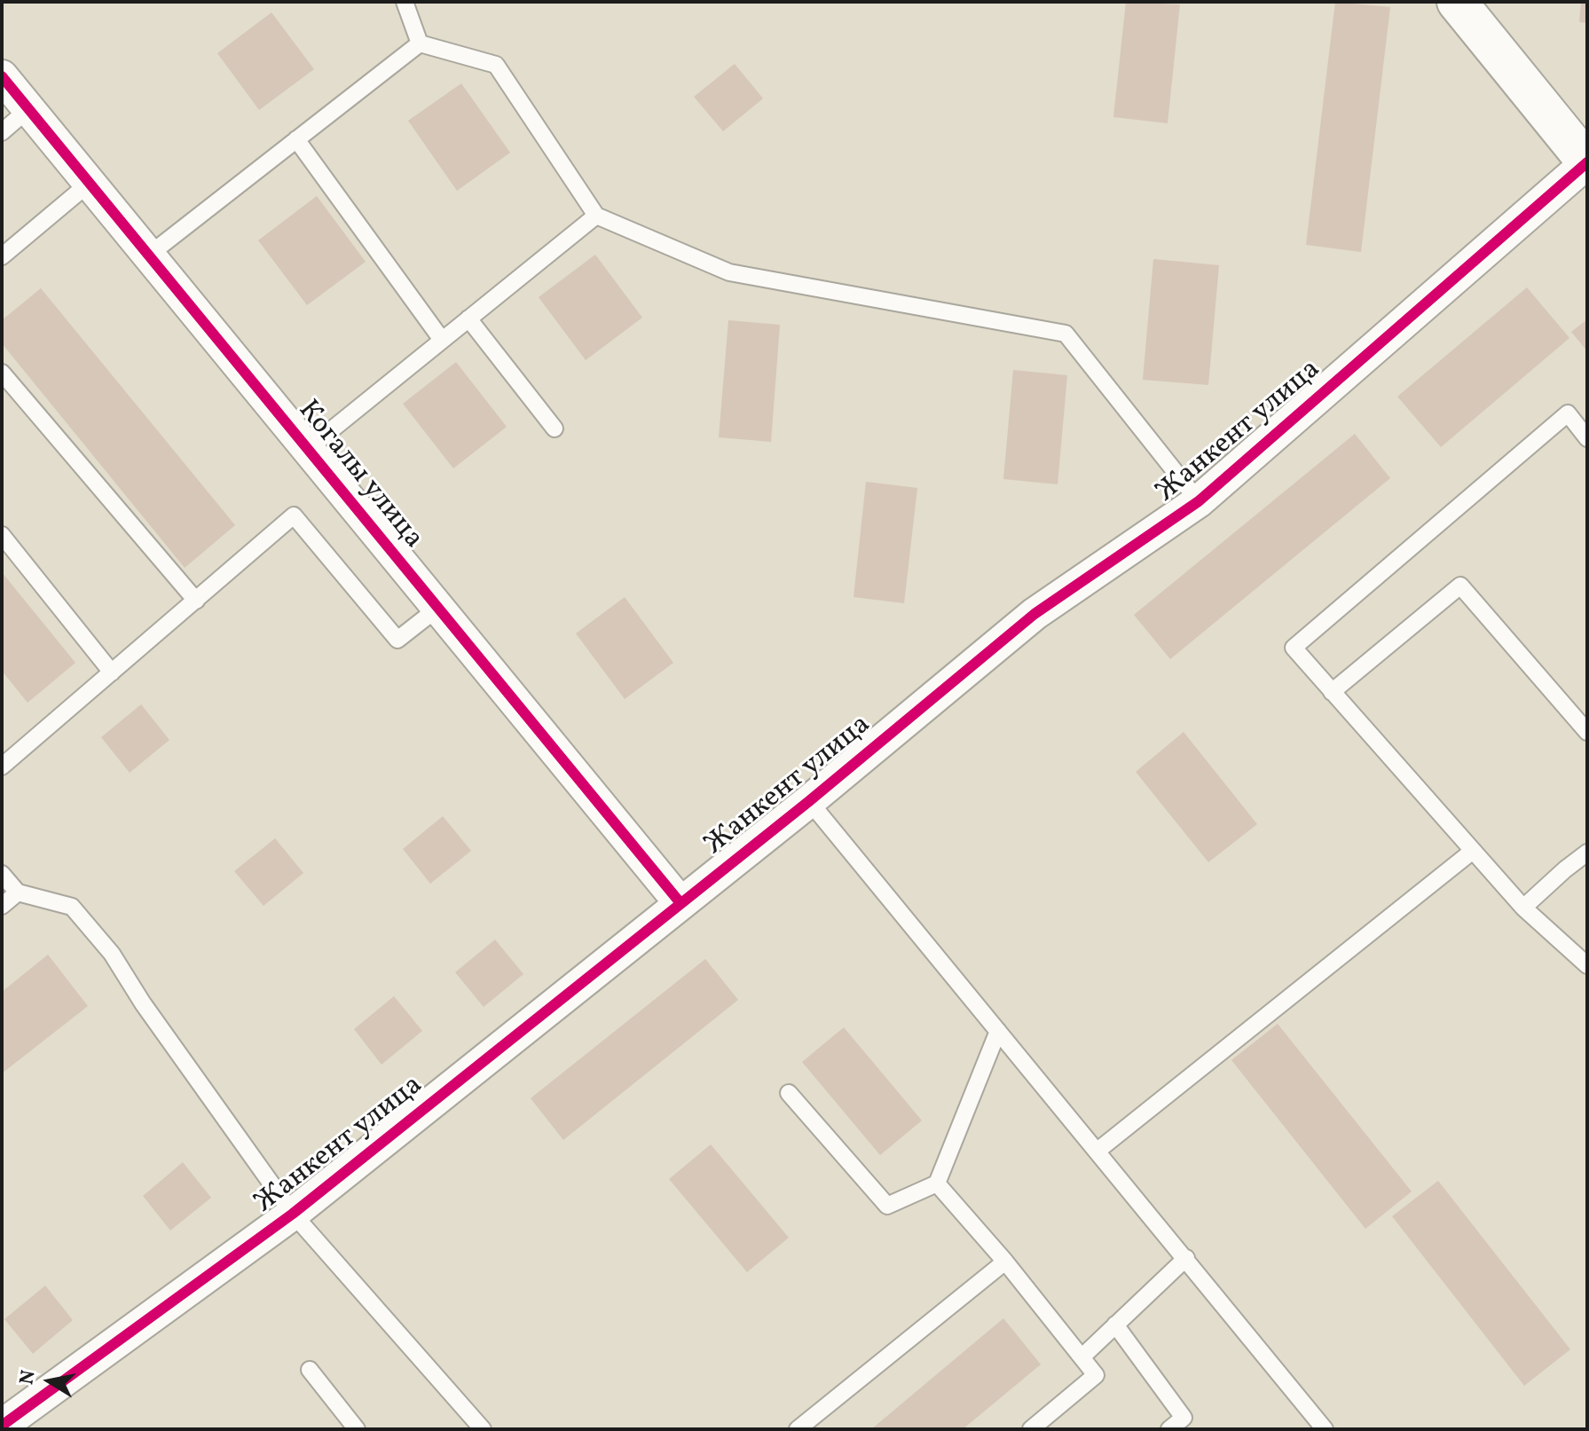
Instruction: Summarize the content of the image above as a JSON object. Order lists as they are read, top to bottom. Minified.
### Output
{"streets":{"street":["Жанкент улица","Когалы улица"]},"crossings":[["Жанкент улица","Когалы улица"]],"north":"left"}
